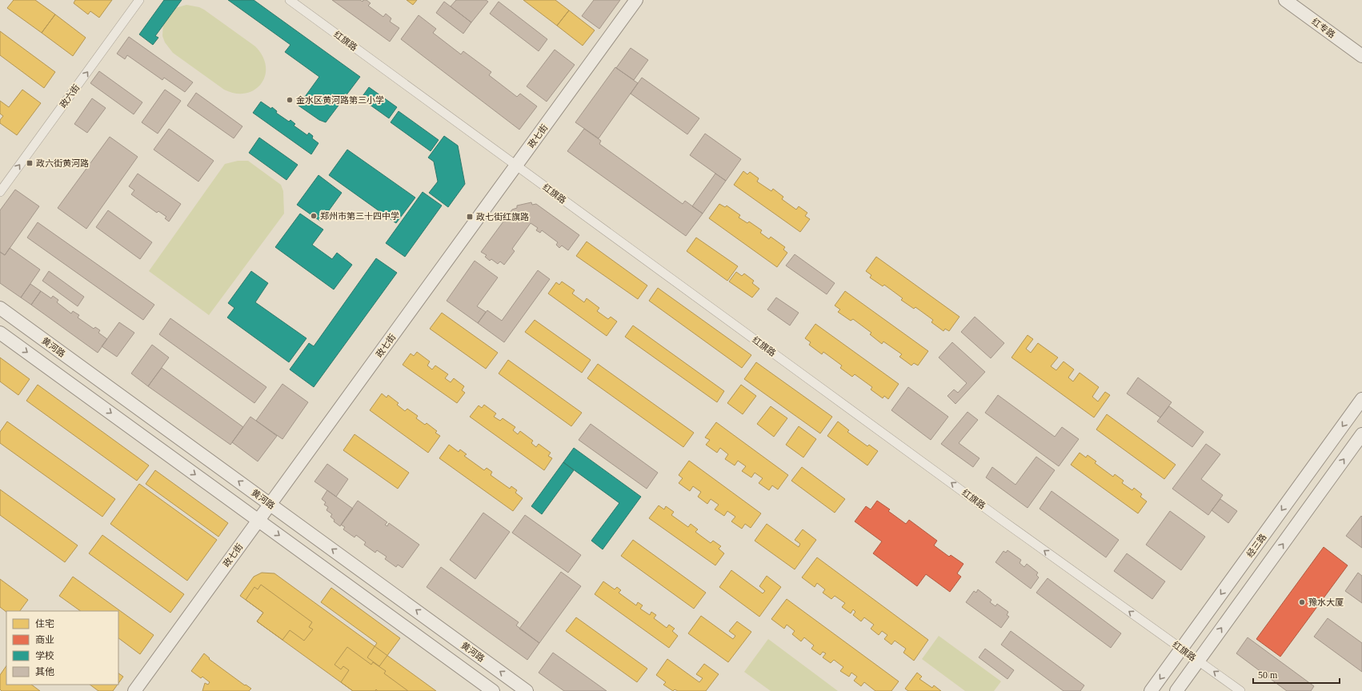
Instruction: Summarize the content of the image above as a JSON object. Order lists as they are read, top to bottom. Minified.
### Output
{"streets":{"main road":["红专路","政七街","黄河路","经三路"],"street":["红旗路","政六街"]},"crossings":[["红旗路","政七街"],["红旗路","经三路"],["政七街","黄河路"]],"one_way":["红旗路","政六街"],"places":{"other":["金水区黄河路第三小学","郑州市第三十四中学","豫水大厦"],"transit":["政六街黄河路","政七街红旗路"]},"legend":["住宅","商业","学校","其他"],"scale_bar":"50 m"}
